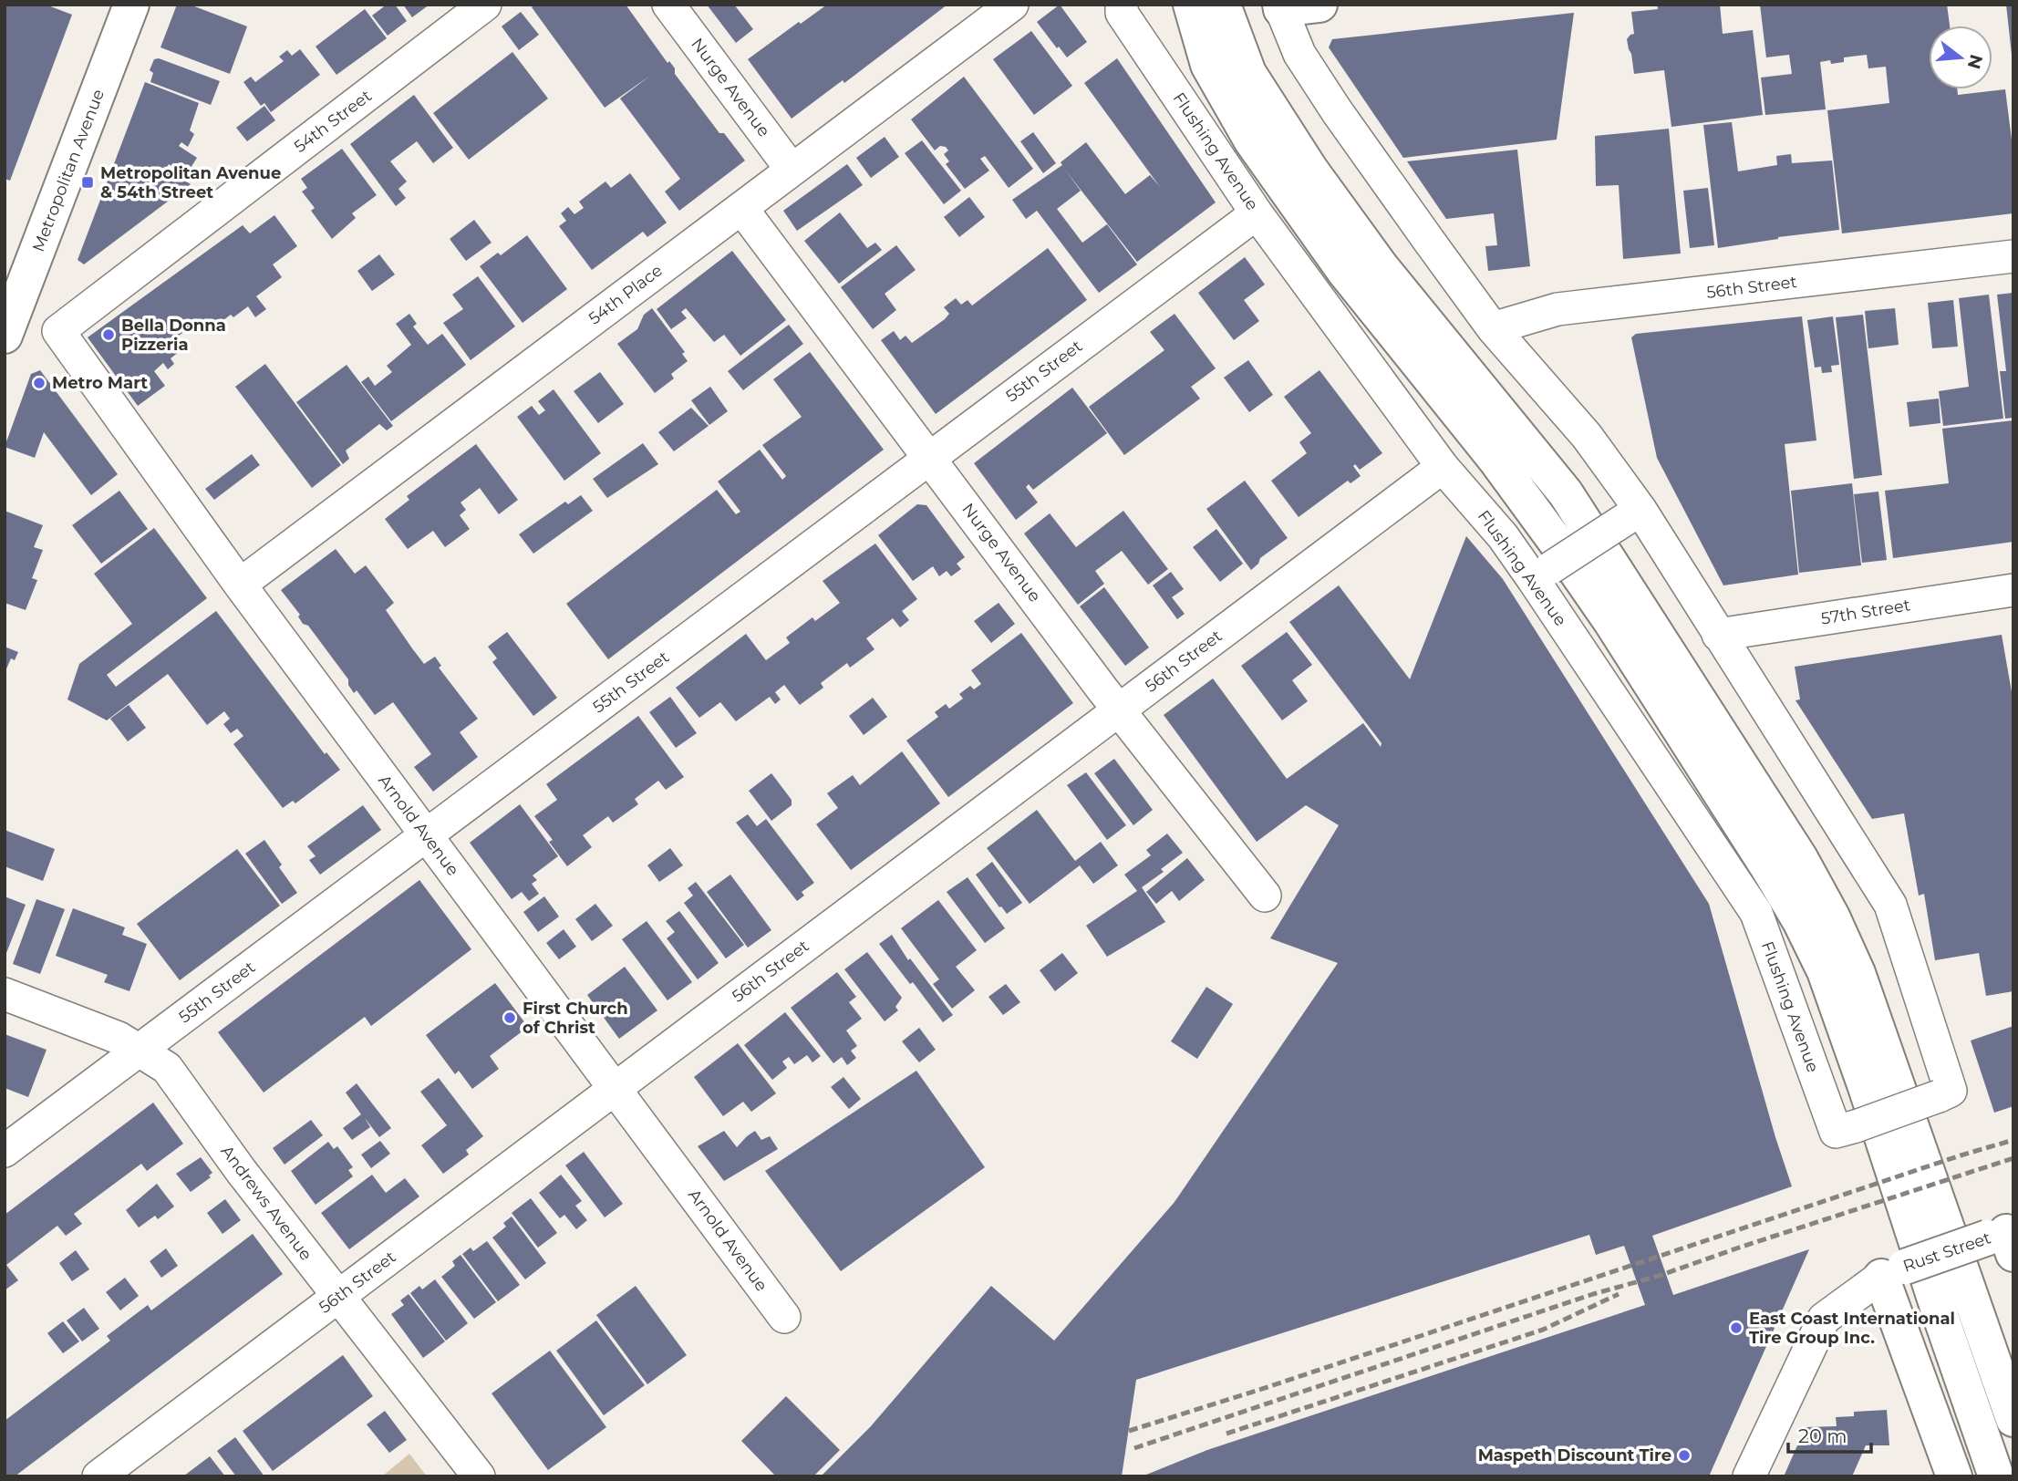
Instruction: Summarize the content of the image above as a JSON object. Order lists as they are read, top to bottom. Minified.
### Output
{"streets":{"main road":["Metropolitan Avenue","Rust Street"],"street":["Nurge Avenue","54th Street","Flushing Avenue","56th Street","54th Place","55th Street","57th Street","Arnold Avenue","Andrews Avenue"]},"crossings":[["Nurge Avenue","56th Street"],["Nurge Avenue","54th Place"],["Nurge Avenue","55th Street"],["54th Street","Arnold Avenue"],["Flushing Avenue","56th Street"],["Flushing Avenue","55th Street"],["Flushing Avenue","57th Street"],["56th Street","Arnold Avenue"],["56th Street","Andrews Avenue"],["54th Place","Arnold Avenue"],["55th Street","Arnold Avenue"],["55th Street","Andrews Avenue"]],"places":{"transit":["Metropolitan Avenue & 54th Street"],"other":["Bella Donna Pizzeria","Metro Mart","First Church of Christ","East Coast International Tire Group Inc.","Maspeth Discount Tire"]},"scale_bar":"20 m","north":"right"}
